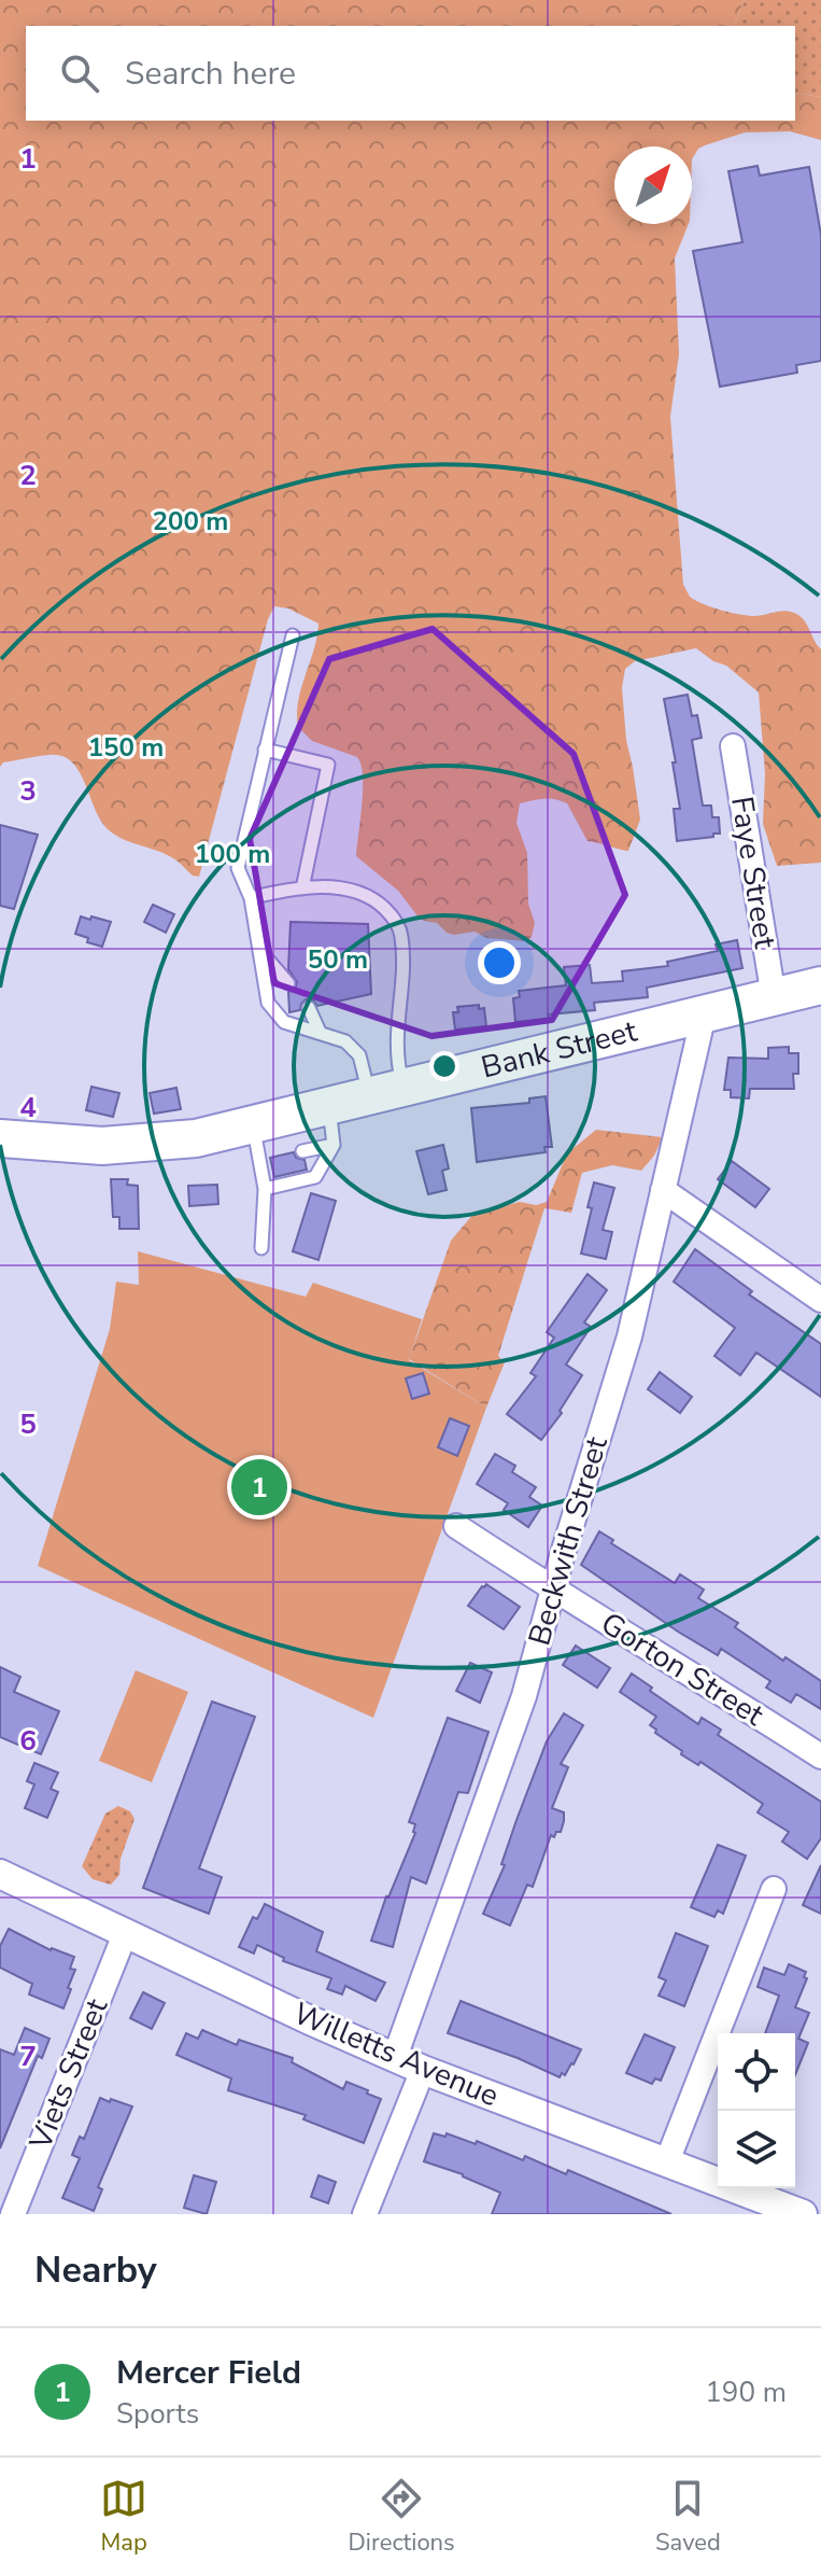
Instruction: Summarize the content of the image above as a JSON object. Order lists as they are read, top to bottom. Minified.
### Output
{"streets":{"main road":["Bank Street"],"street":["Faye Street","Beckwith Street","Gorton Street","Willetts Avenue","Viets Street"]},"crossings":[["Faye Street","Bank Street"],["Bank Street","Beckwith Street"],["Beckwith Street","Gorton Street"],["Beckwith Street","Willetts Avenue"],["Willetts Avenue","Viets Street"]],"north":"top right","page":{"search":"Search here","pins":"1","heading":"Nearby","list":[{"mark":"1","name":"Mercer Field","note":"Sports","value":"190 m"}],"nav":["Map","Directions","Saved"]},"grid":{"rows":["1","2","3","4","5","6","7"]},"rings":["200 m","150 m","100 m","50 m"]}
